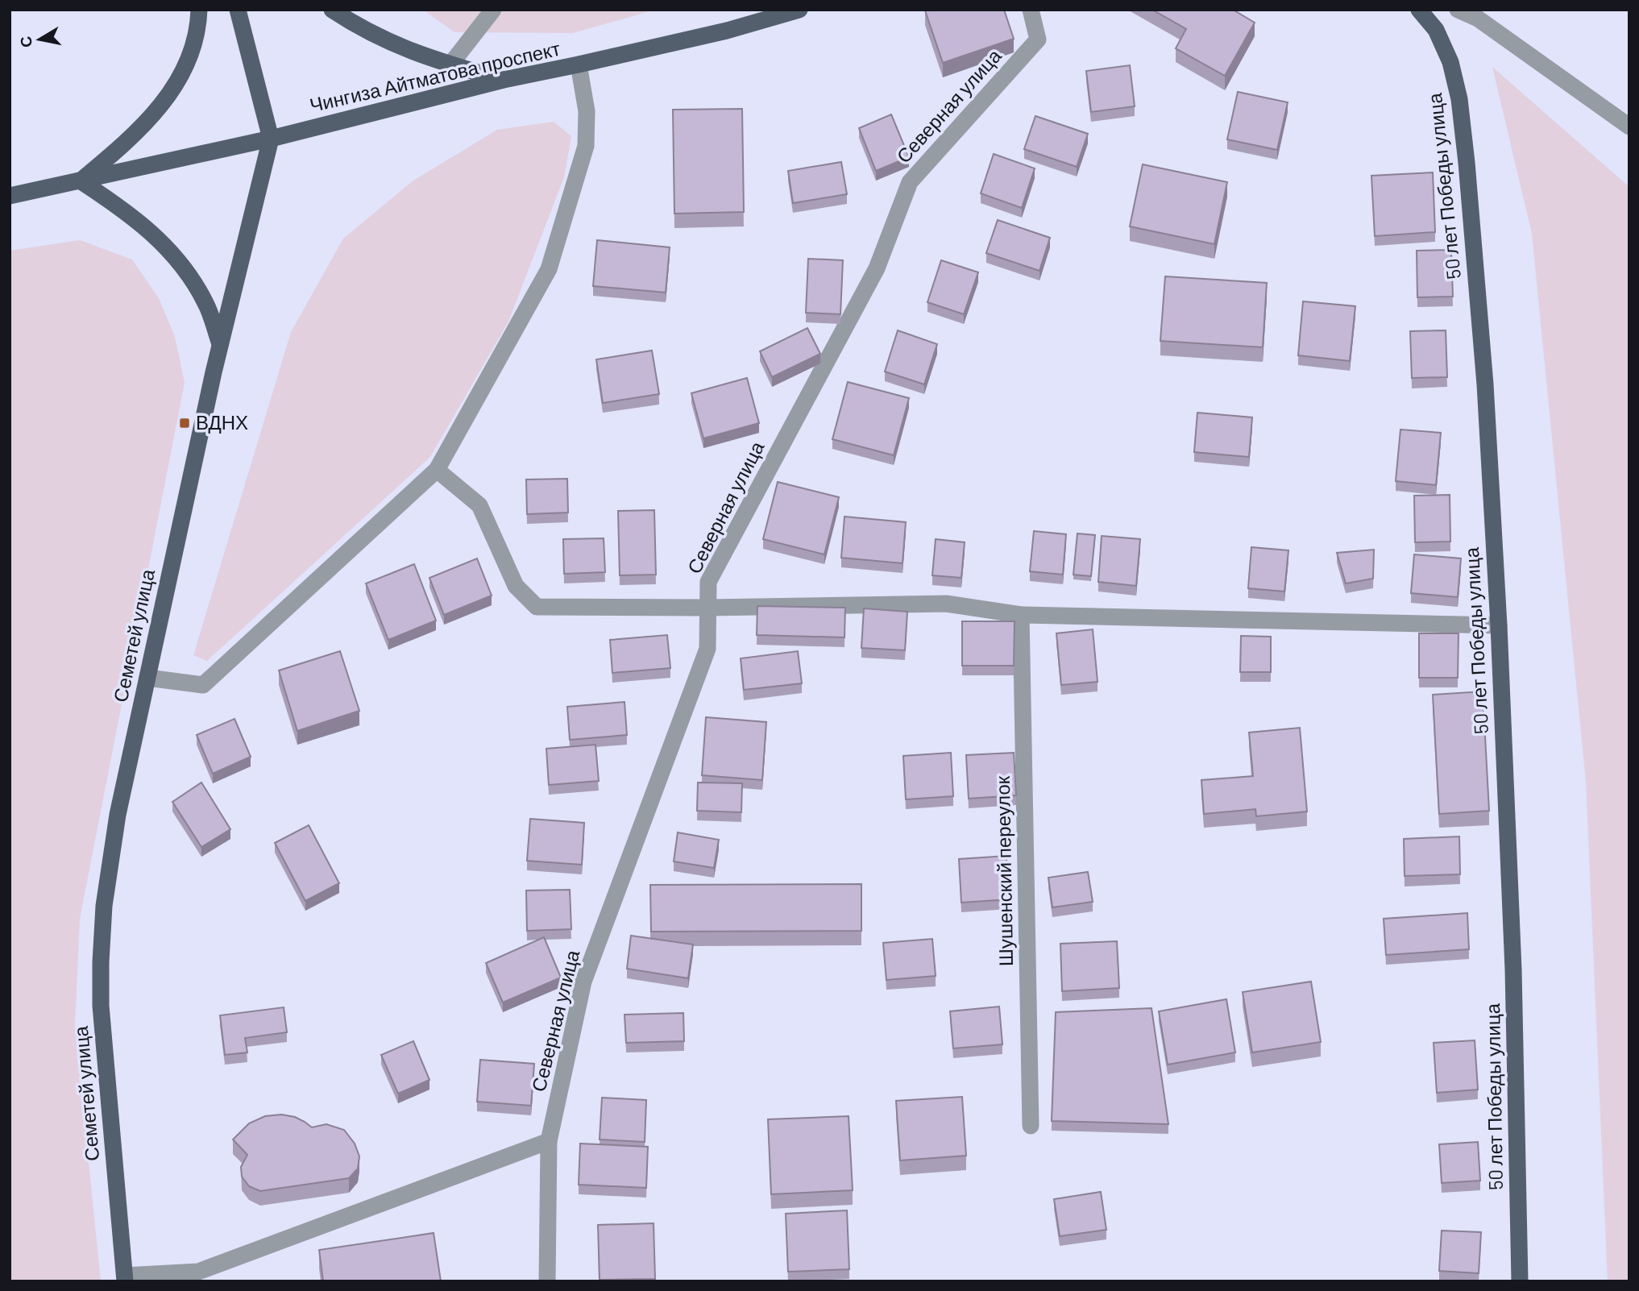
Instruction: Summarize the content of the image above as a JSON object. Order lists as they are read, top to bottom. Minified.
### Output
{"streets":{"main road":["Чингиза Айтматова проспект","50 лет Победы улица","Семетей улица"],"street":["Северная улица","Шушенский переулок"]},"crossings":[["Чингиза Айтматова проспект","Семетей улица"]],"places":{"transit":["ВДНХ"]},"north":"left"}
